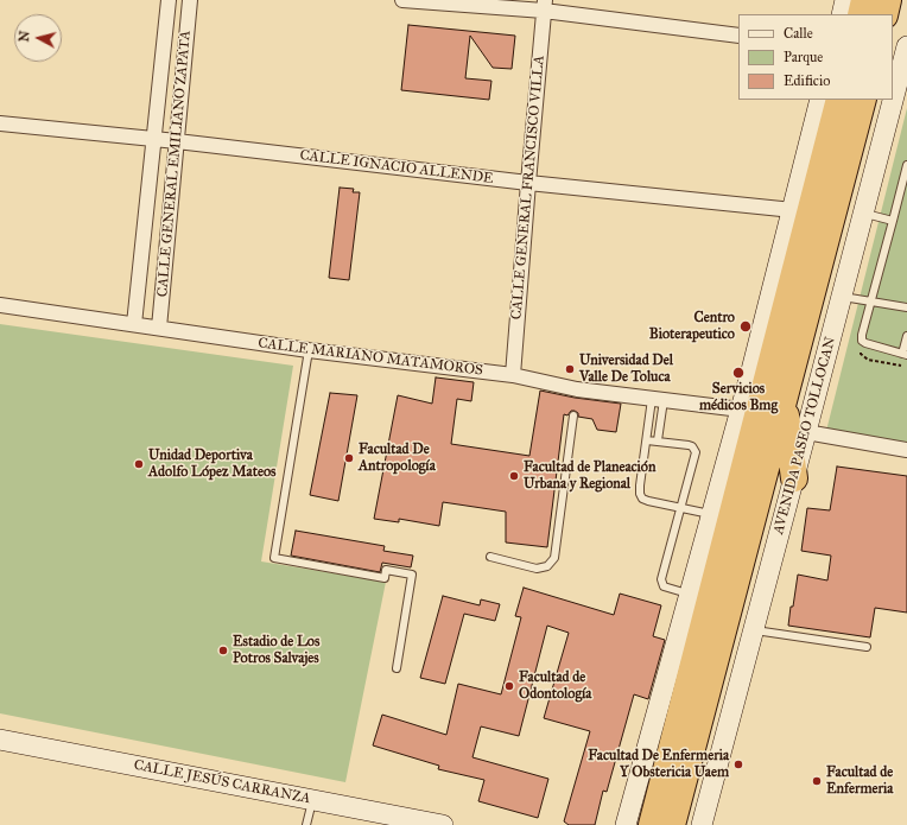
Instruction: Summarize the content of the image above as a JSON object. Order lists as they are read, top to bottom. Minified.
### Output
{"streets":{"highway":["AVENIDA PASEO TOLLOCAN"],"main road":["CALLE JESÚS CARRANZA"],"street":["CALLE GENERAL EMILIANO ZAPATA","CALLE IGNACIO ALLENDE","CALLE GENERAL FRANCISCO VILLA","CALLE MARIANO MATAMOROS"]},"crossings":[["CALLE GENERAL EMILIANO ZAPATA","CALLE IGNACIO ALLENDE"],["CALLE GENERAL EMILIANO ZAPATA","CALLE MARIANO MATAMOROS"],["CALLE IGNACIO ALLENDE","CALLE GENERAL FRANCISCO VILLA"],["CALLE GENERAL FRANCISCO VILLA","CALLE MARIANO MATAMOROS"]],"places":["Centro Bioterapeutico","Universidad Del Valle De Toluca","Servicios médicos Bmg","Facultad De Antropología","Unidad Deportiva Adolfo López Mateos","Facultad de Planeación Urbana y Regional","Estadio de Los Potros Salvajes","Facultad de Odontología","Facultad De Enfermeria Y Obstericia Uaem","Facultad de Enfermeria"],"legend":["Calle","Parque","Edificio"],"north":"left"}
